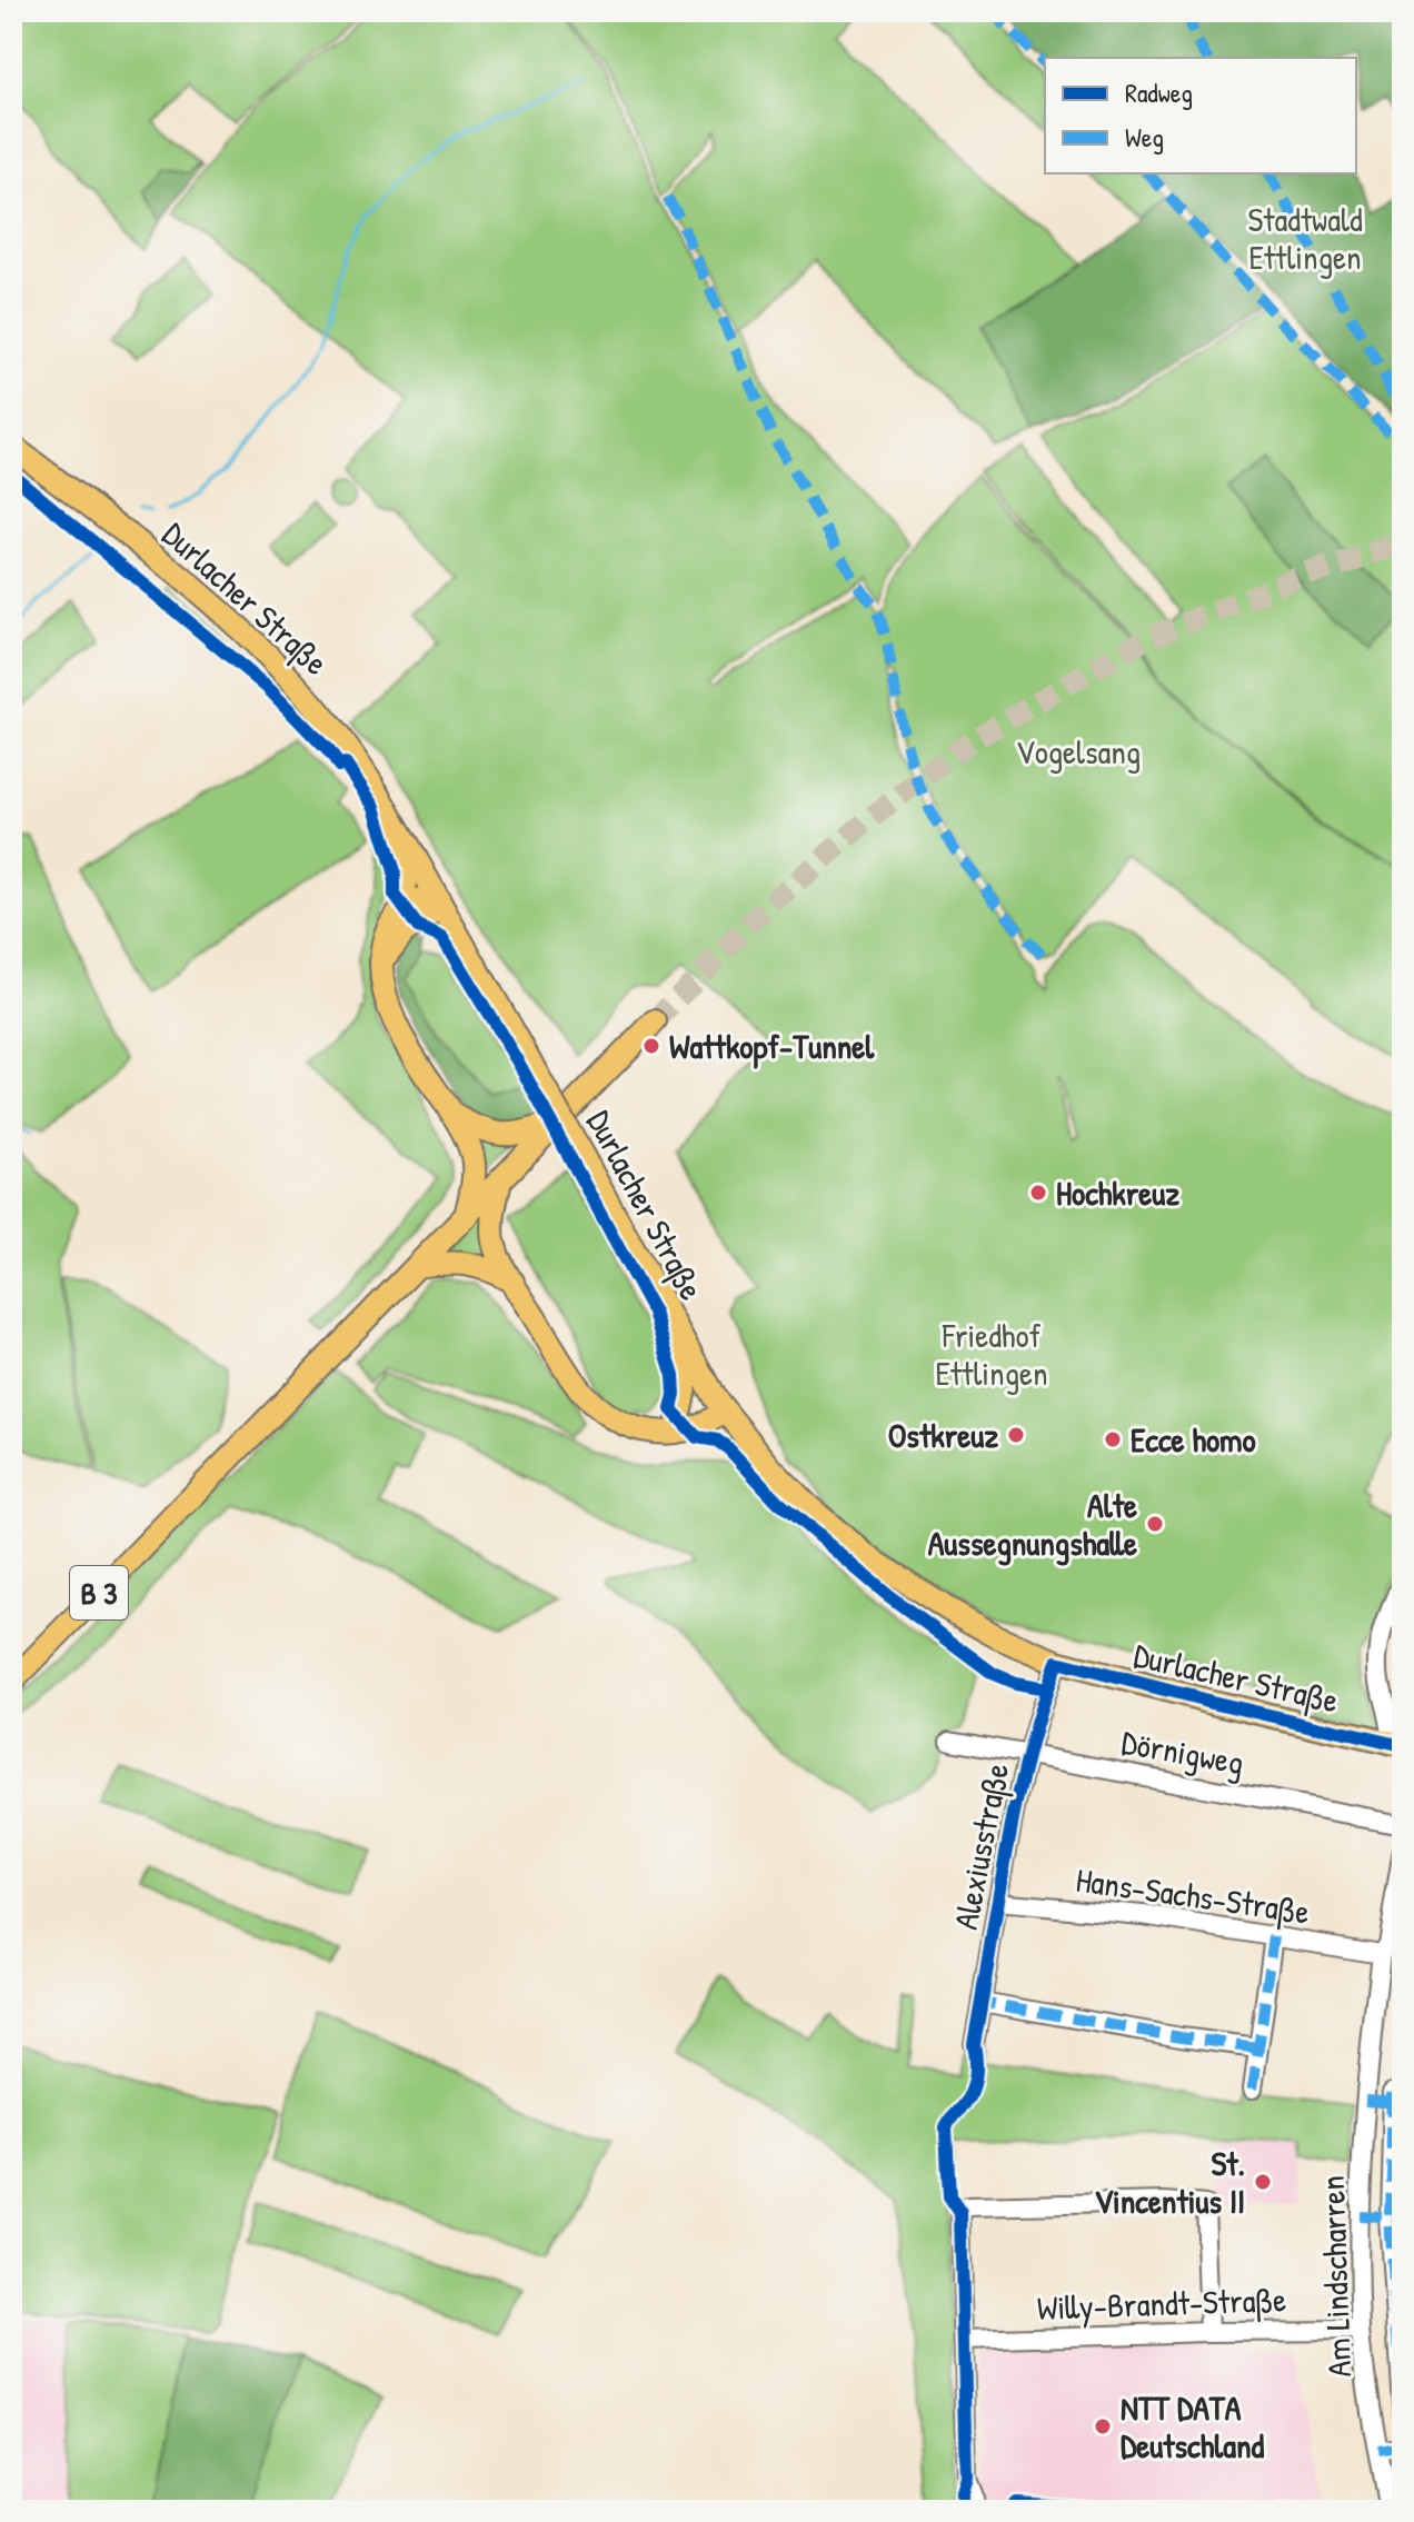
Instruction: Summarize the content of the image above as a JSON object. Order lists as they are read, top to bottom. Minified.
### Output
{"streets":{"main road":["Durlacher Straße","B 3"],"street":["Dörnigweg","Alexiusstraße","Hans-Sachs-Straße","Am Lindscharren","Willy-Brandt-Straße"]},"crossings":[["Durlacher Straße","Alexiusstraße"],["Dörnigweg","Alexiusstraße"],["Alexiusstraße","Hans-Sachs-Straße"],["Hans-Sachs-Straße","Am Lindscharren"],["Am Lindscharren","Willy-Brandt-Straße"]],"parks":["Stadtwald Ettlingen","Vogelsang","Friedhof Ettlingen"],"places":["Wattkopf-Tunnel","Hochkreuz","Ostkreuz","Ecce homo","Alte Aussegnungshalle","St. Vincentius II","NTT DATA Deutschland"],"legend":["Radweg","Weg"]}
